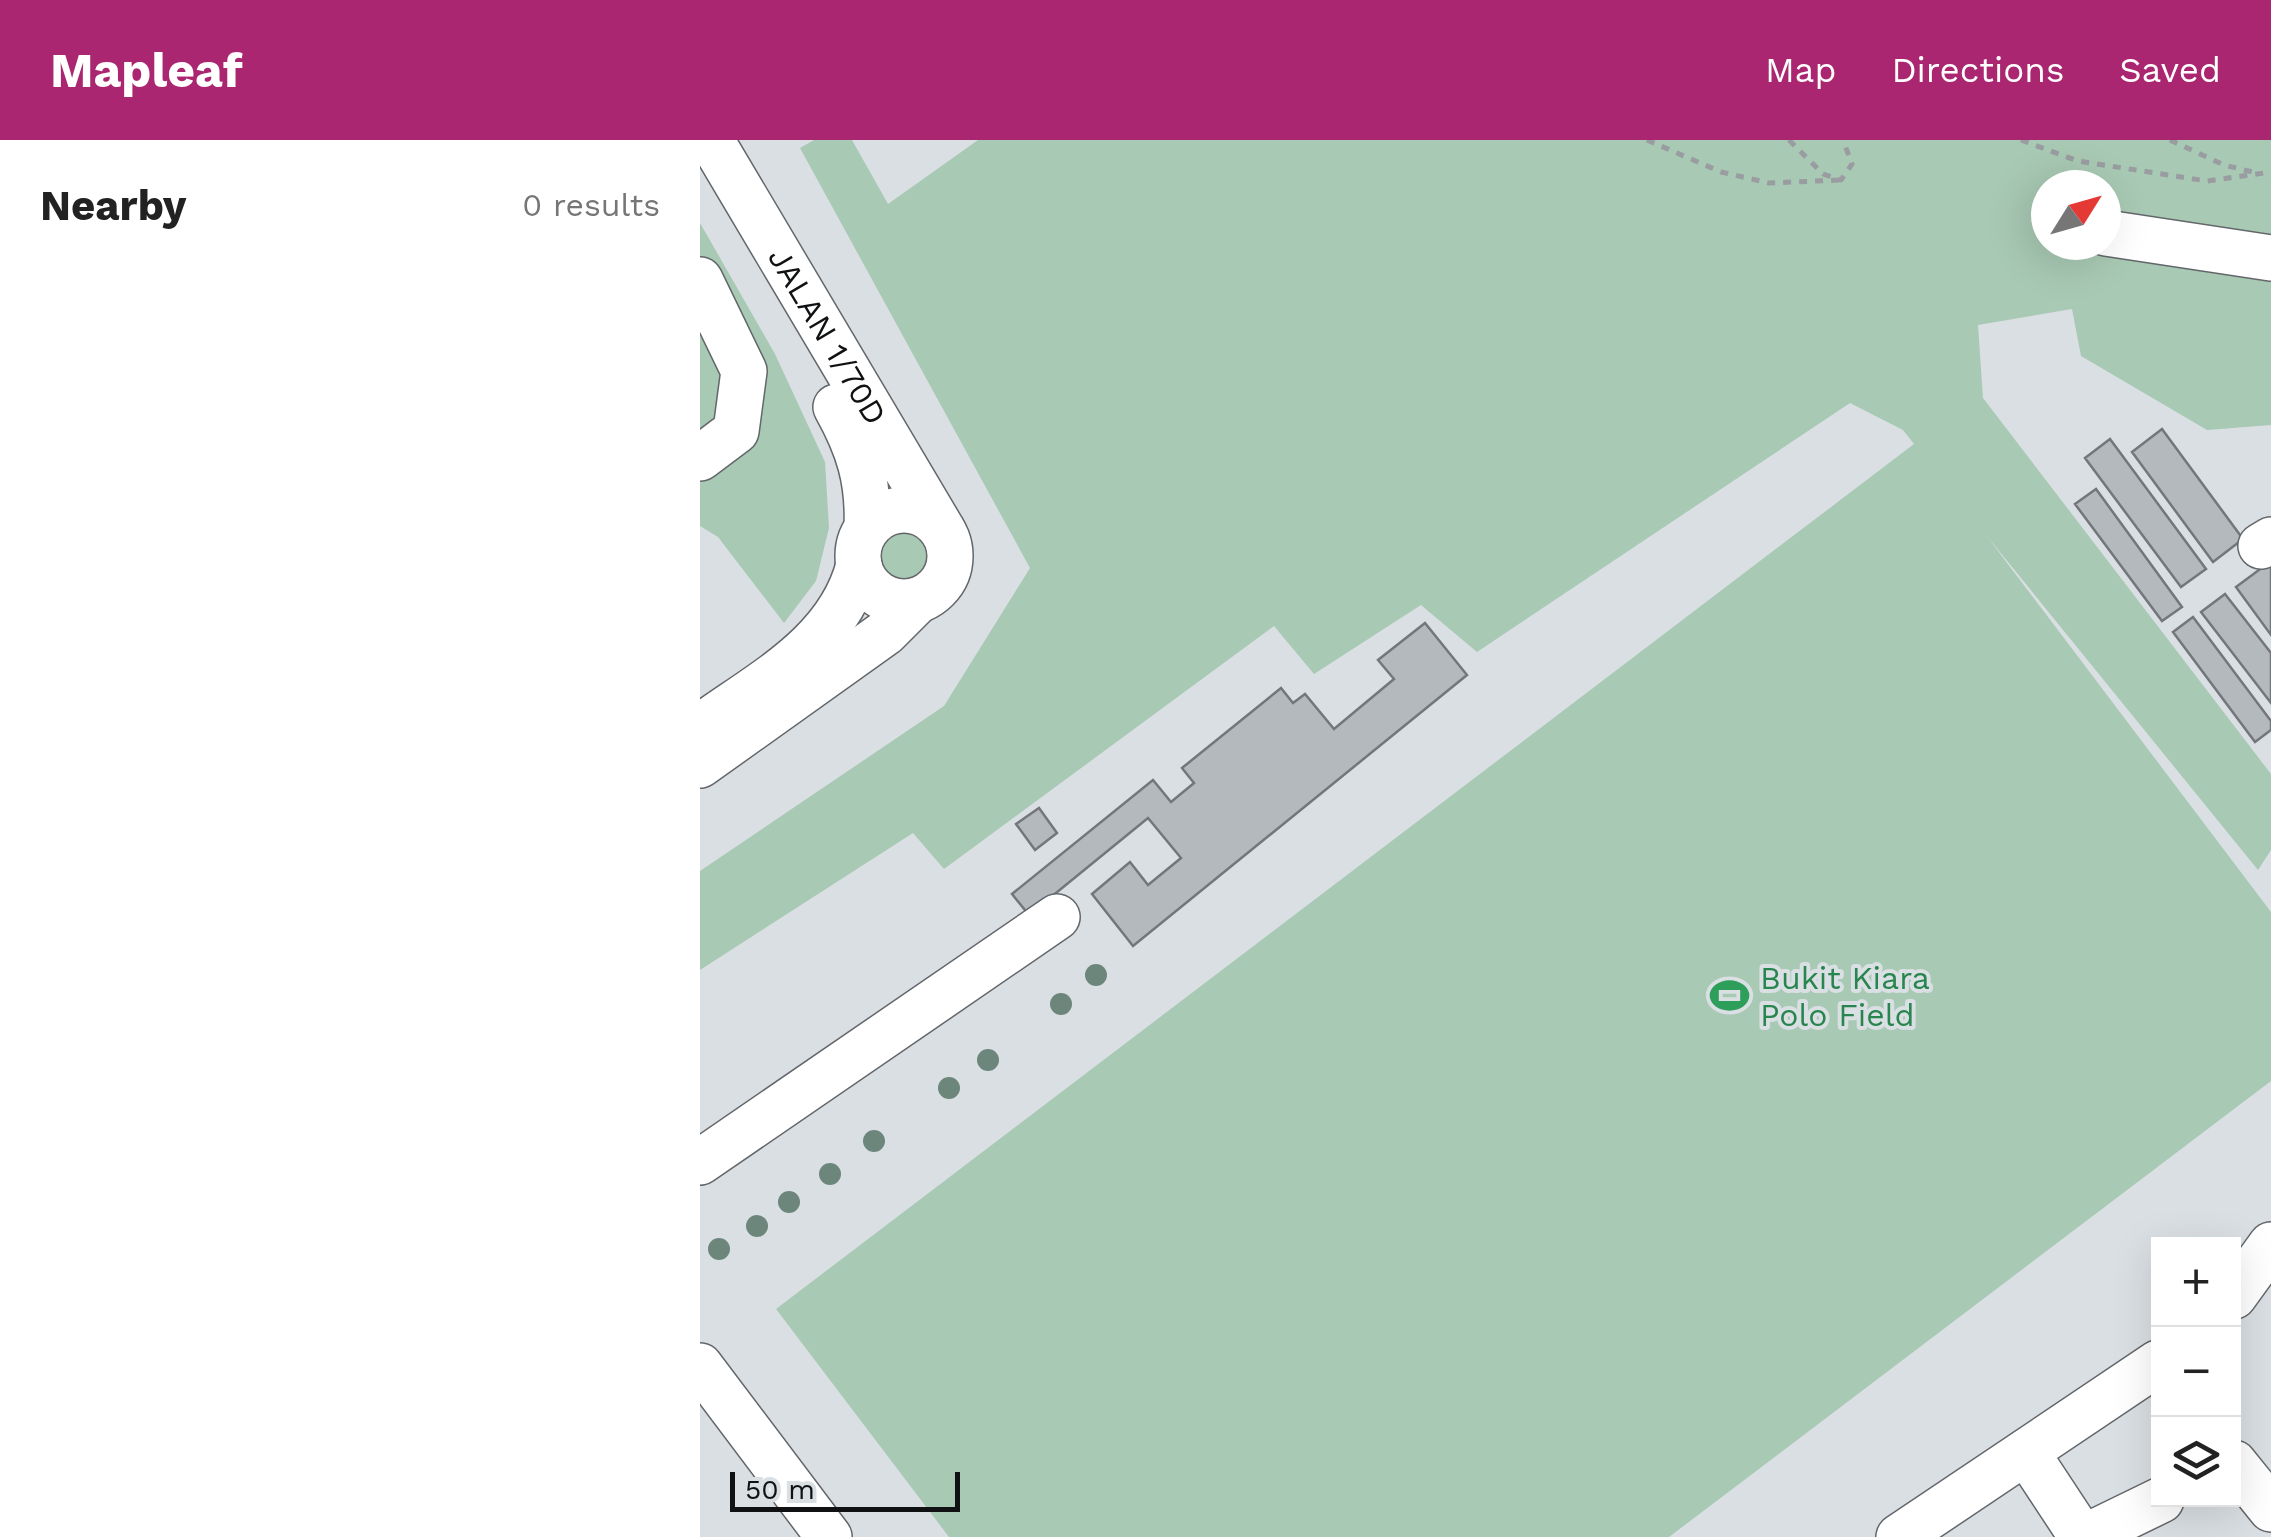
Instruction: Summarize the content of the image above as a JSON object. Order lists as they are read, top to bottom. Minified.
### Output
{"streets":{"street":["JALAN 1/70D"]},"places":{"sports":["Bukit Kiara Polo Field"]},"scale_bar":"50 m","north":"top right","page":{"header":"Mapleaf","nav":["Map","Directions","Saved"],"heading":["Nearby","0 results"],"map_buttons":["+","−"],"scale":"50 m"}}
